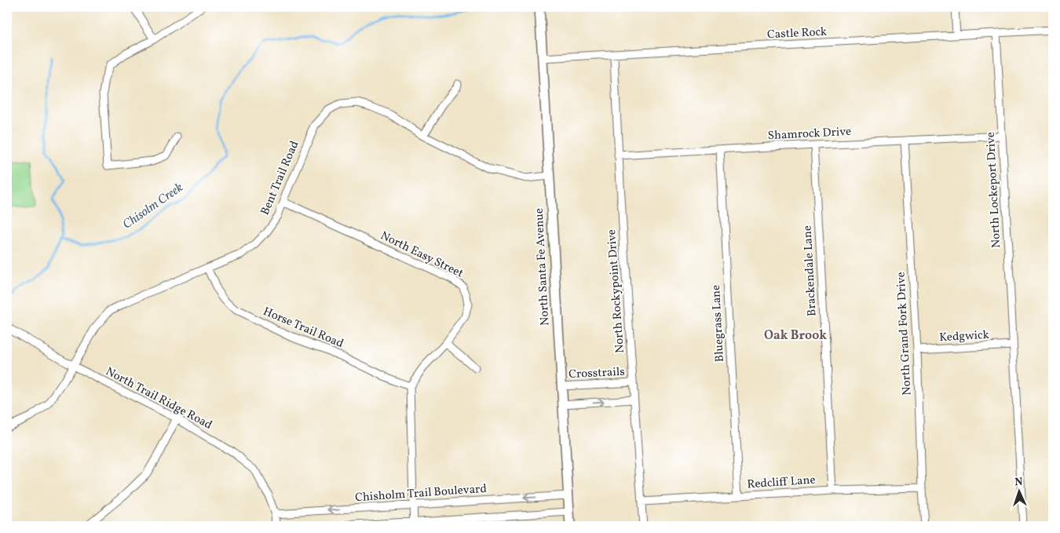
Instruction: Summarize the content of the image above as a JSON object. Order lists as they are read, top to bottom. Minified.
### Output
{"streets":{"main road":["North Santa Fe Avenue"],"street":["Castle Rock","Shamrock Drive","Bent Trail Road","North Lockeport Drive","North Easy Street","Brackendale Lane","North Rockypoint Drive","Bluegrass Lane","Horse Trail Road","North Grand Fork Drive","Kedgwick","Crosstrails","North Trail Ridge Road","Redcliff Lane","Chisholm Trail Boulevard"]},"crossings":[["Castle Rock","North Lockeport Drive"],["Castle Rock","North Santa Fe Avenue"],["Castle Rock","North Rockypoint Drive"],["Shamrock Drive","North Lockeport Drive"],["Shamrock Drive","Brackendale Lane"],["Shamrock Drive","North Rockypoint Drive"],["Shamrock Drive","Bluegrass Lane"],["Shamrock Drive","North Grand Fork Drive"],["Bent Trail Road","North Easy Street"],["Bent Trail Road","North Santa Fe Avenue"],["Bent Trail Road","Horse Trail Road"],["Bent Trail Road","North Trail Ridge Road"],["North Lockeport Drive","Kedgwick"],["North Easy Street","Horse Trail Road"],["North Santa Fe Avenue","Crosstrails"],["North Santa Fe Avenue","Chisholm Trail Boulevard"],["Brackendale Lane","Redcliff Lane"],["North Rockypoint Drive","Crosstrails"],["North Rockypoint Drive","Redcliff Lane"],["Bluegrass Lane","Redcliff Lane"],["North Grand Fork Drive","Kedgwick"],["North Grand Fork Drive","Redcliff Lane"],["North Trail Ridge Road","Chisholm Trail Boulevard"]],"districts":["Oak Brook"],"water":["Chisolm Creek"],"north":"top"}
